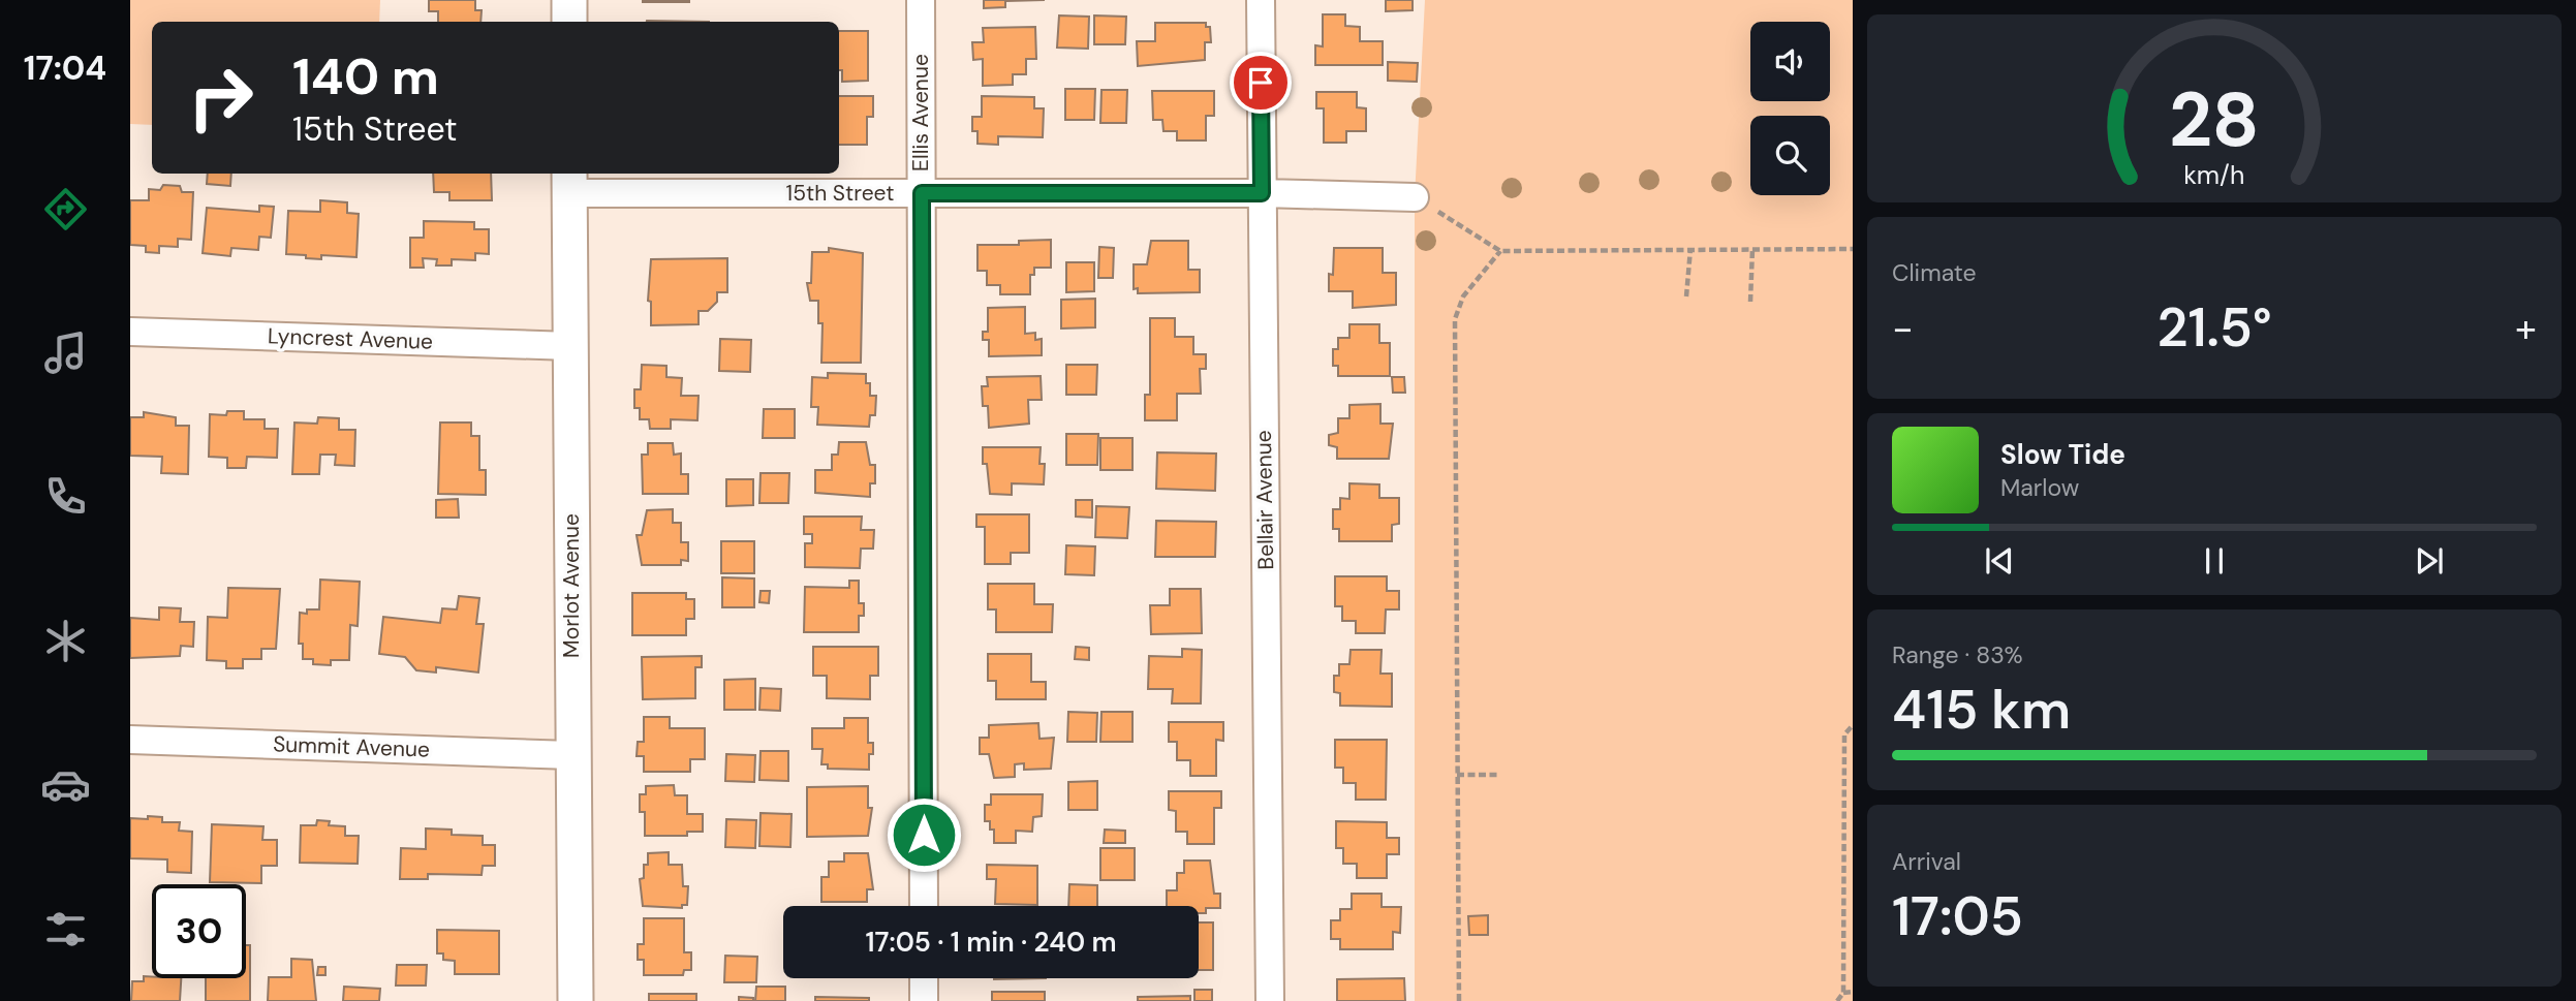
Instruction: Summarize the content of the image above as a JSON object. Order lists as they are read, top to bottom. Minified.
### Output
{"streets":{"street":["Ellis Avenue","15th Street","Lyncrest Avenue","Bellair Avenue","Morlot Avenue","Summit Avenue"]},"crossings":[["Ellis Avenue","15th Street"],["15th Street","Bellair Avenue"],["15th Street","Morlot Avenue"],["Lyncrest Avenue","Morlot Avenue"],["Morlot Avenue","Summit Avenue"]],"page":{"tabs":"17:04","turn":["140 m","15th Street"],"tile":["Climate",["Range · 83%","415 km"],["Arrival","17:05"]],"heat":["−","21.5°","+"],"song":["Slow Tide","Marlow"],"limit":"30","trip":"17:05 · 1 min · 240 m","gauge":["28","km/h"]}}
